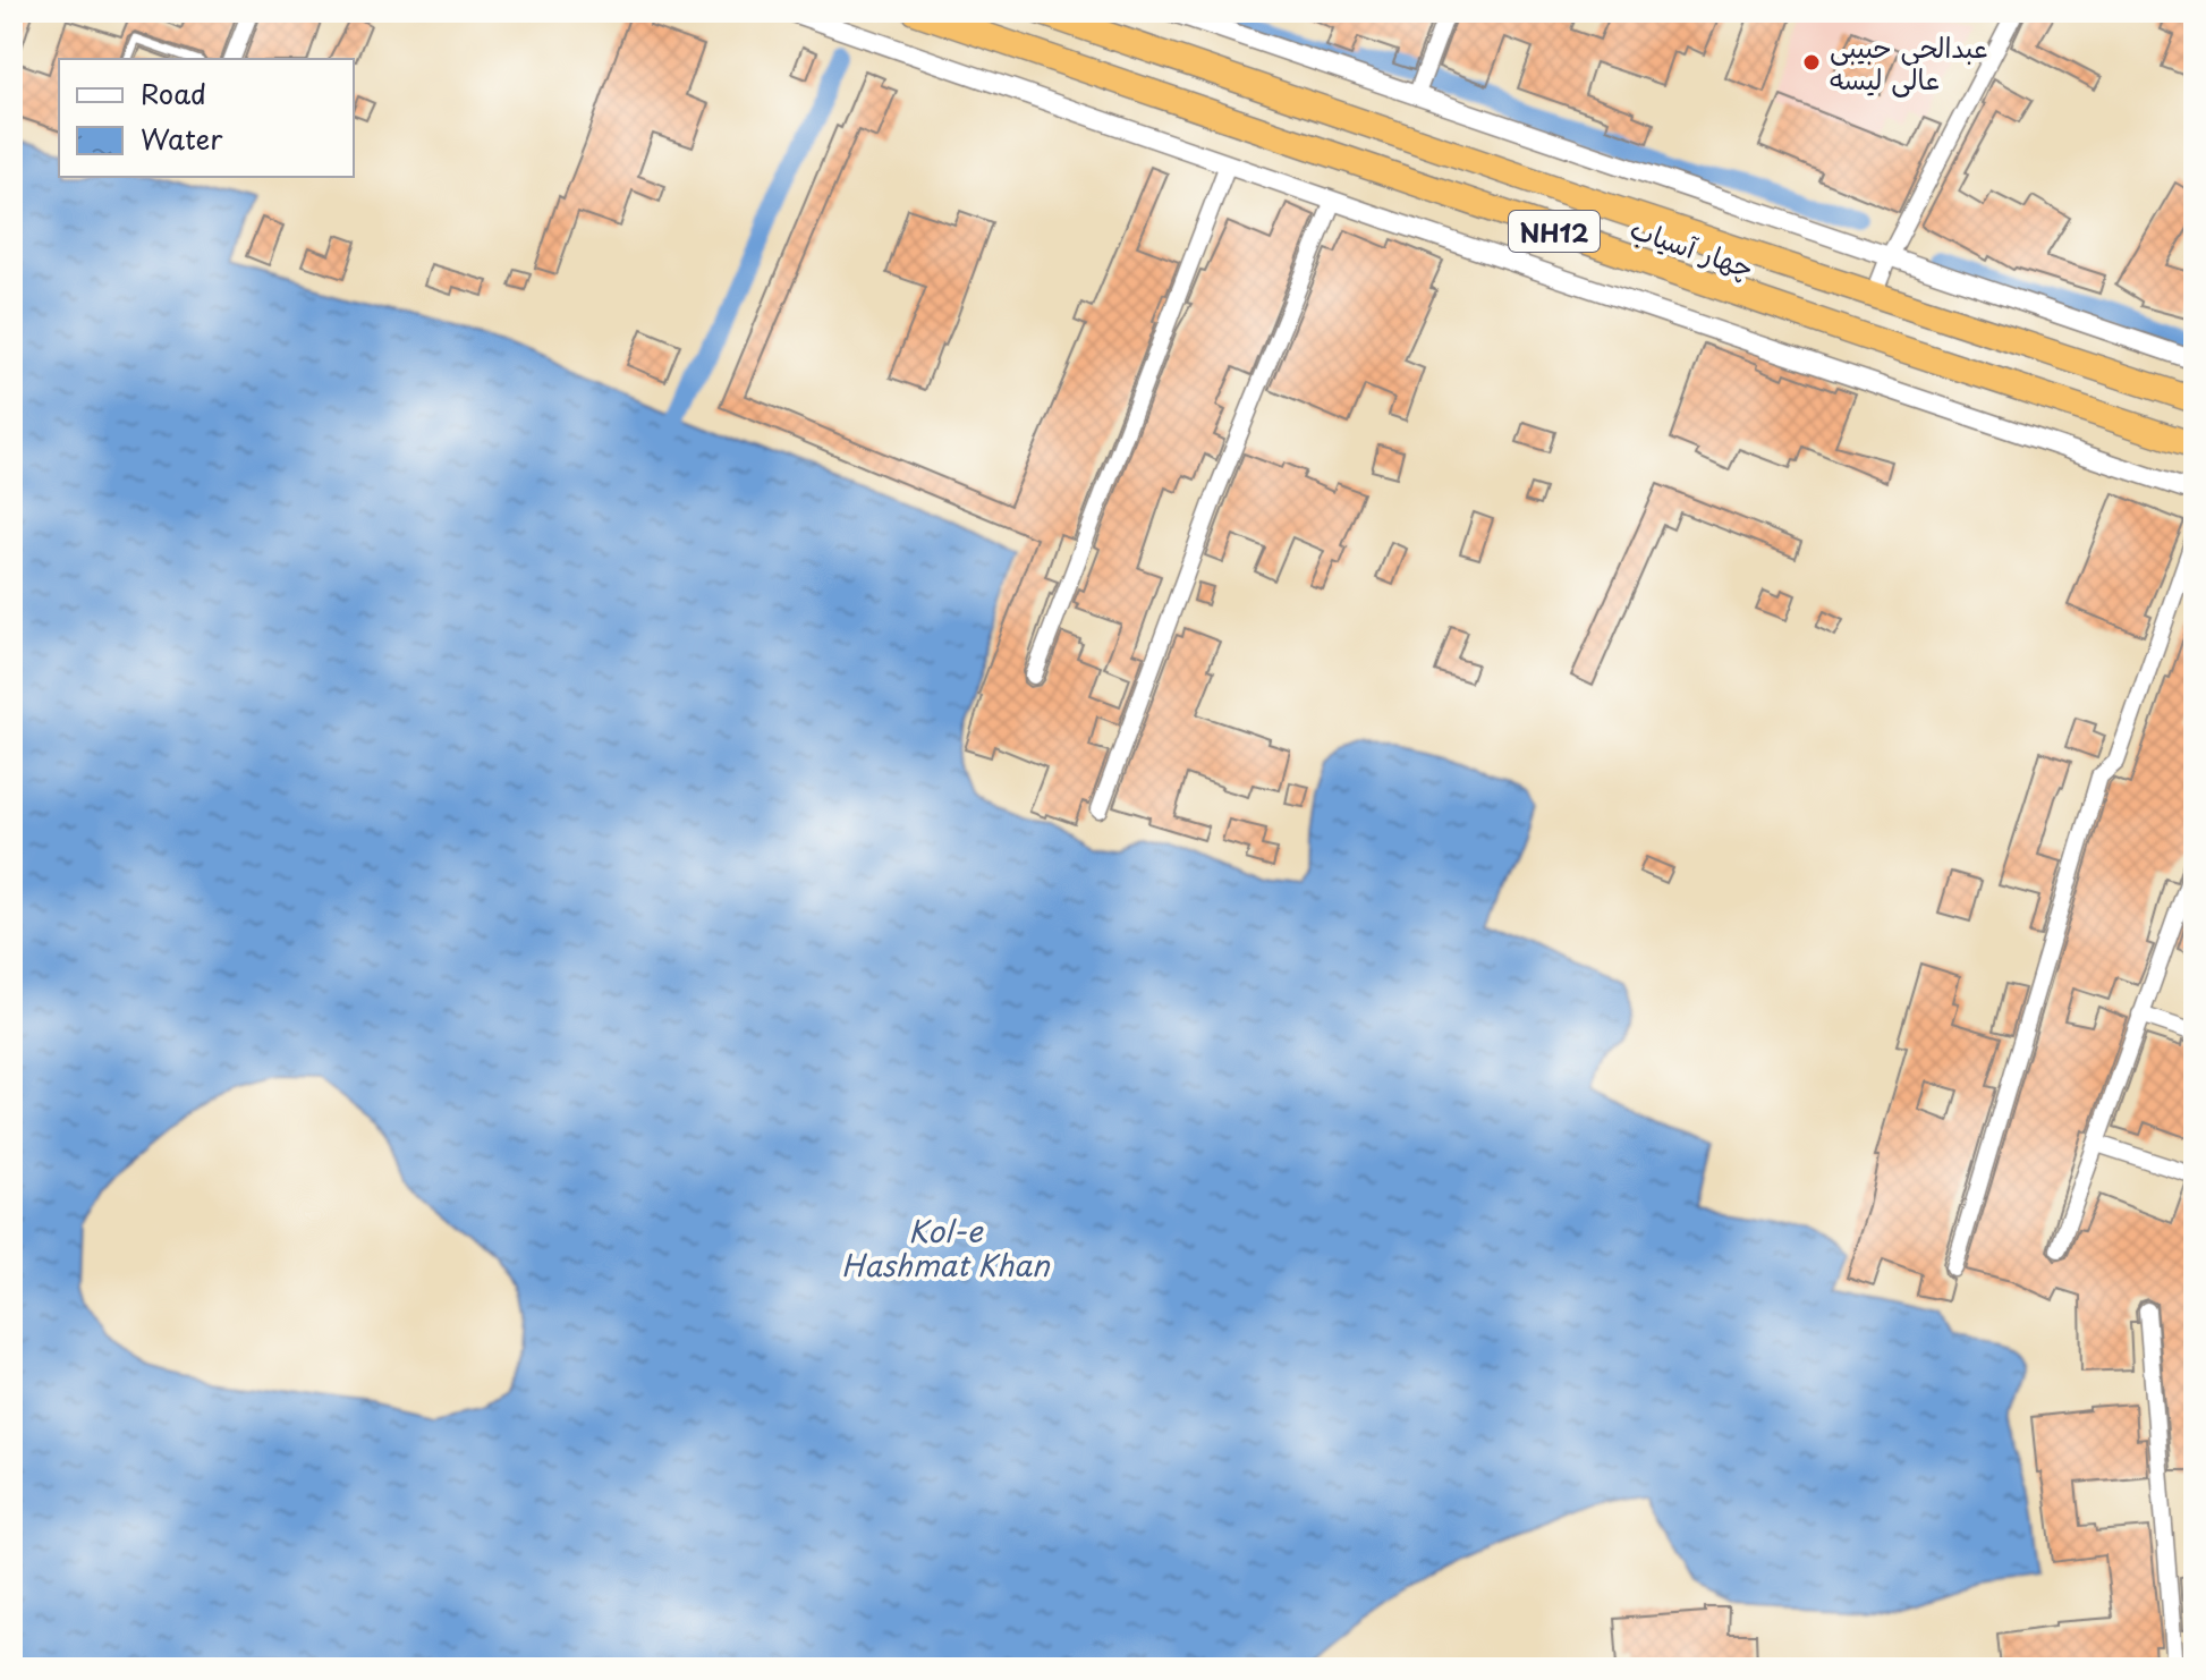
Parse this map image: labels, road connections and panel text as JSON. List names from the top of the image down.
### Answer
{
  "streets": {
    "highway": ["NH12", "چهار آسیاب"]
  },
  "water": ["Kol-e Hashmat Khan"],
  "places": ["عبدالحی حبیبی عالی لیسه"],
  "legend": ["Road", "Water"]
}
